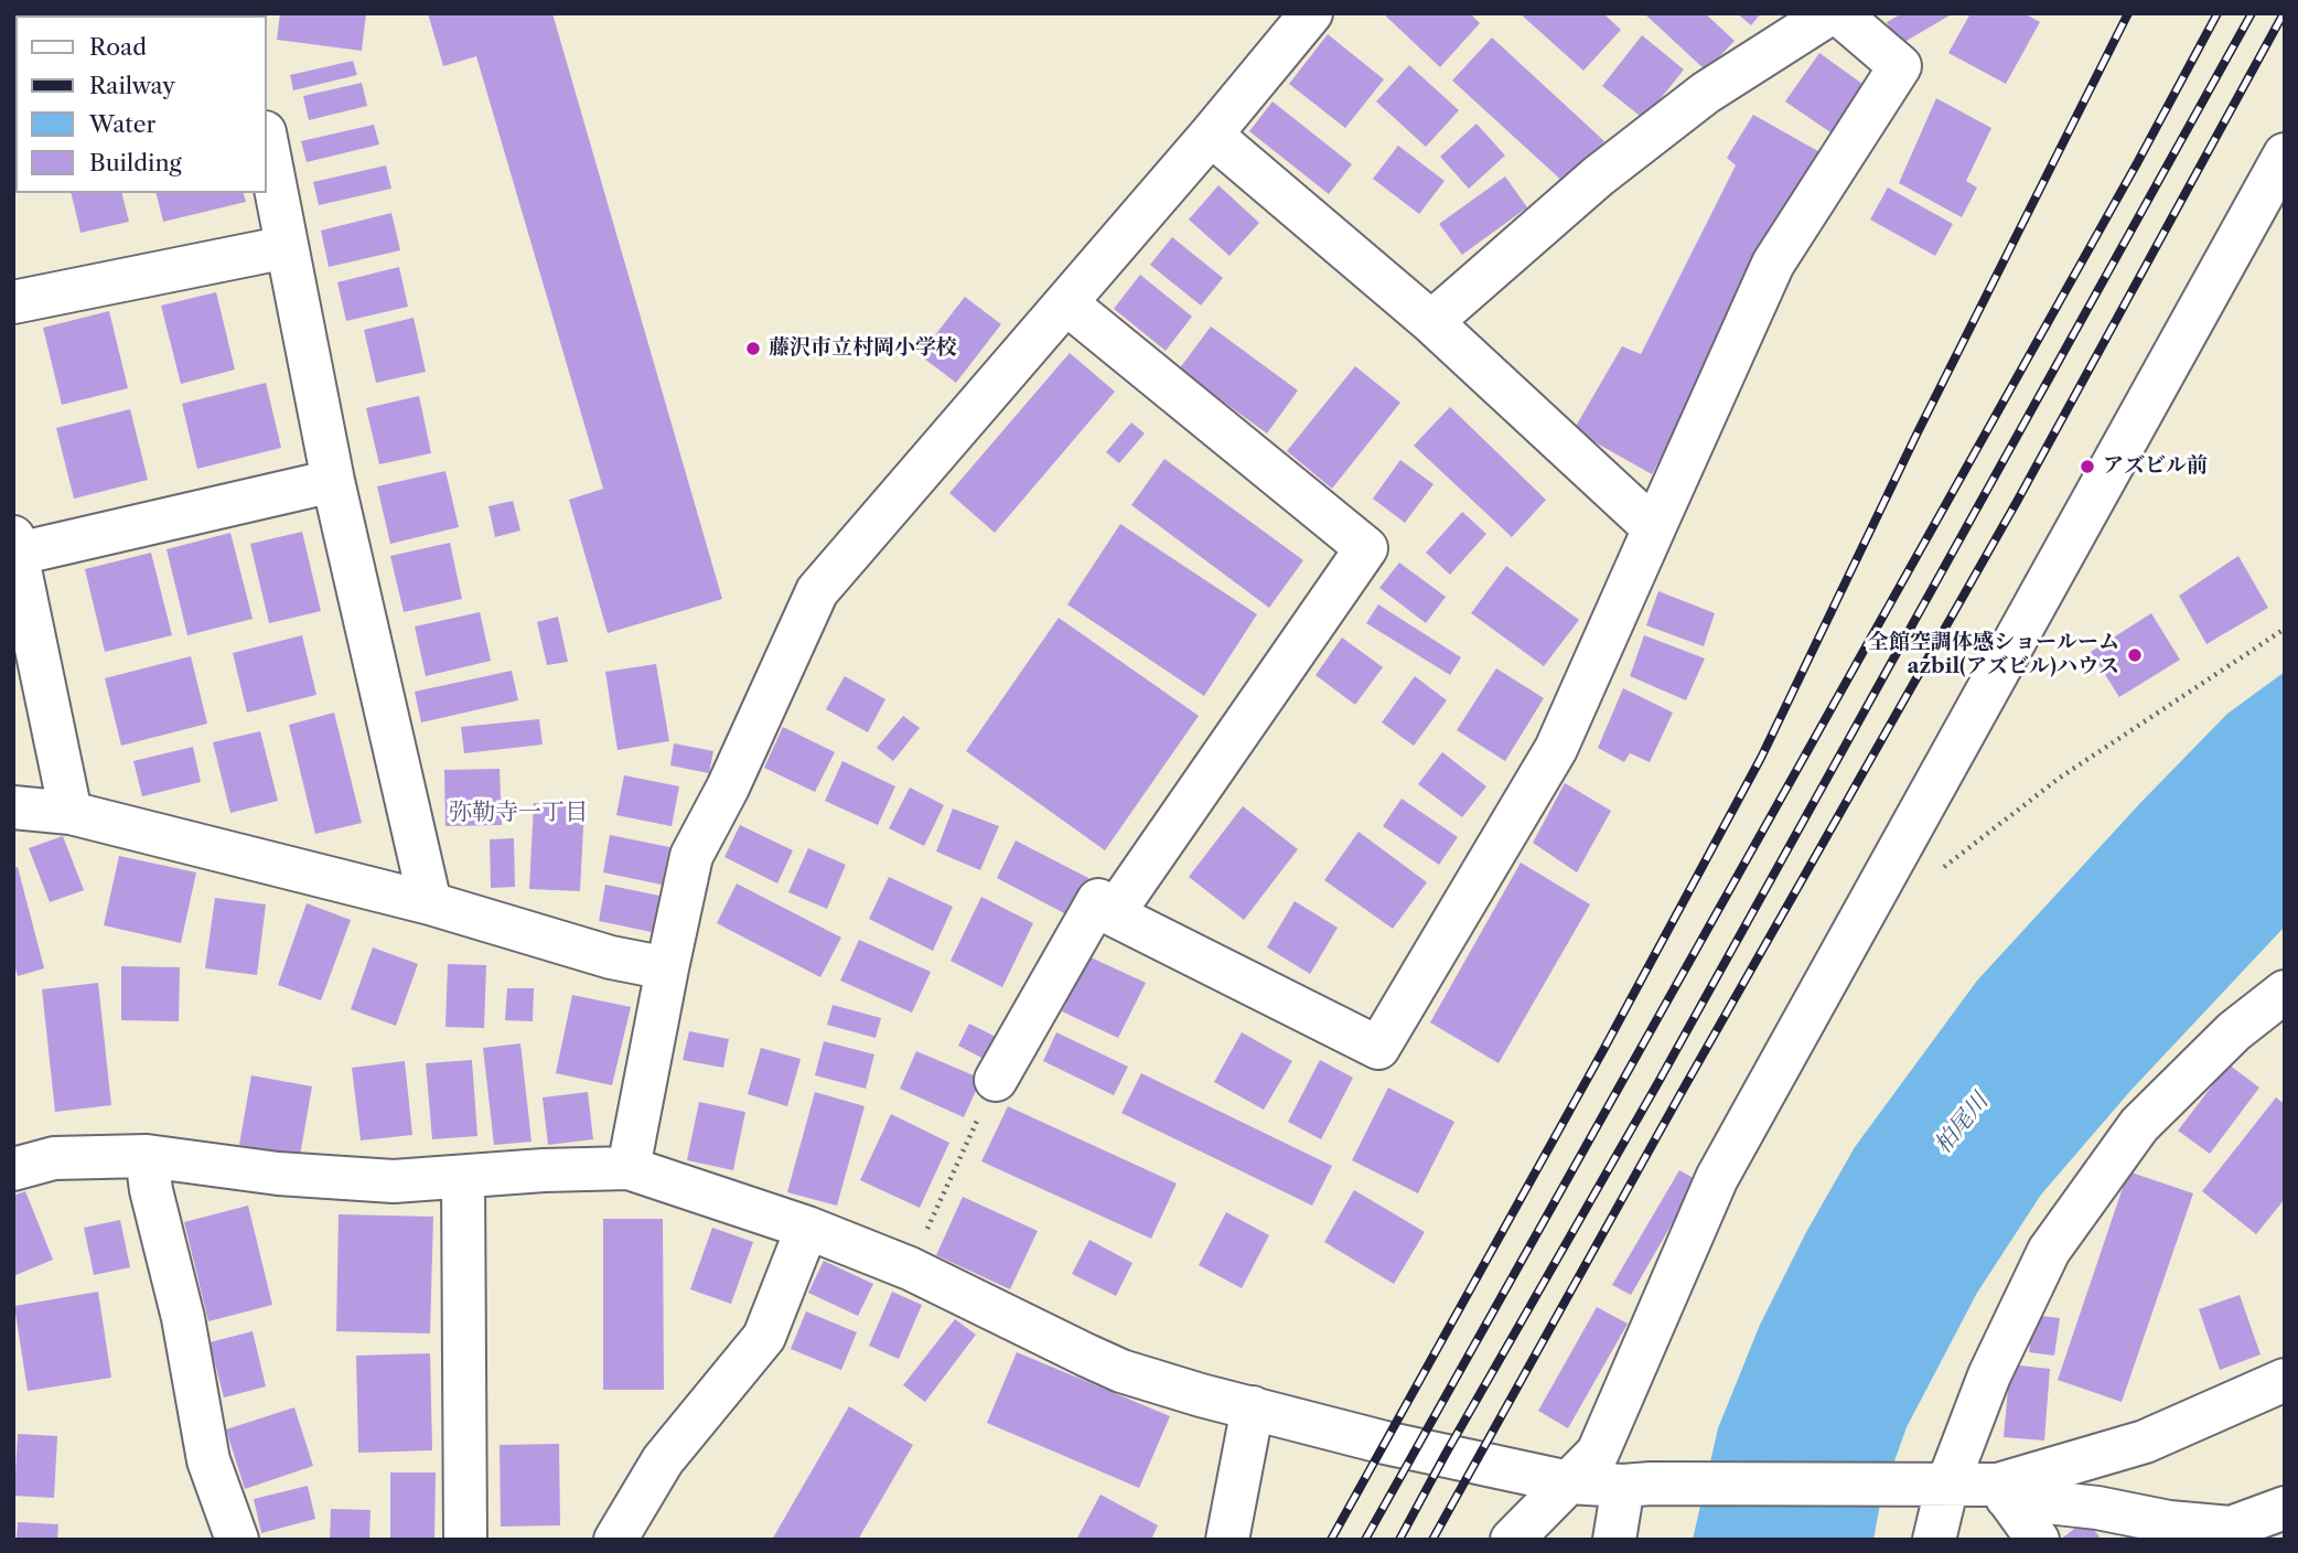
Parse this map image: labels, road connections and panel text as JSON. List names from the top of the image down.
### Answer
{
  "districts": ["弥勒寺一丁目"],
  "water": ["柏尾川"],
  "places": ["藤沢市立村岡小学校", "アズビル前", "全館空調体感ショールーム azbil(アズビル)ハウス"],
  "legend": [
    "Road",
    "Railway",
    "Water",
    "Building"
  ]
}
